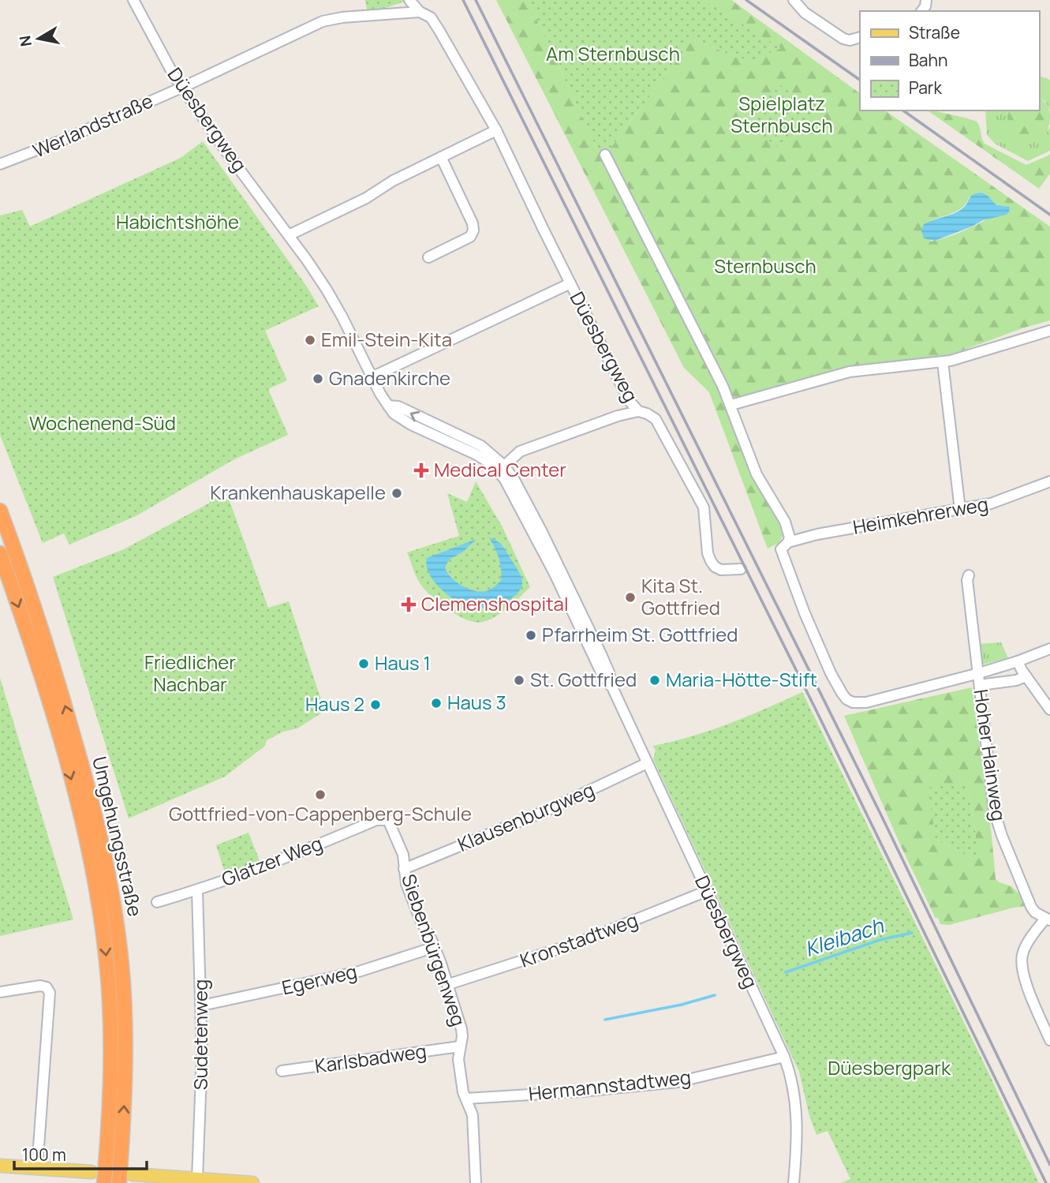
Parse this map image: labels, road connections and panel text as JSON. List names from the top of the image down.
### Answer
{
  "streets": {
    "highway": ["Umgehungsstraße"],
    "street": [
      "Düesbergweg",
      "Werlandstraße",
      "Heimkehrerweg",
      "Hoher Hainweg",
      "Klausenburgweg",
      "Glatzer Weg",
      "Kronstadtweg",
      "Siebenbürgenweg",
      "Egerweg",
      "Sudetenweg",
      "Karlsbadweg",
      "Hermannstadtweg"
    ]
  },
  "crossings": [
    ["Düesbergweg", "Werlandstraße"],
    ["Düesbergweg", "Klausenburgweg"],
    ["Düesbergweg", "Kronstadtweg"],
    ["Düesbergweg", "Hermannstadtweg"],
    ["Klausenburgweg", "Siebenbürgenweg"],
    ["Glatzer Weg", "Siebenbürgenweg"],
    ["Glatzer Weg", "Sudetenweg"],
    ["Kronstadtweg", "Siebenbürgenweg"],
    ["Siebenbürgenweg", "Egerweg"],
    ["Siebenbürgenweg", "Karlsbadweg"],
    ["Siebenbürgenweg", "Hermannstadtweg"],
    ["Egerweg", "Sudetenweg"]
  ],
  "water": ["Kleibach"],
  "parks": [
    "Am Sternbusch",
    "Spielplatz Sternbusch",
    "Habichtshöhe",
    "Sternbusch",
    "Wochenend-Süd",
    "Friedlicher Nachbar",
    "Düesbergpark"
  ],
  "places": {
    "other": [
      "Emil-Stein-Kita",
      "Gnadenkirche",
      "Krankenhauskapelle",
      "Kita St. Gottfried",
      "Pfarrheim St. Gottfried",
      "Haus 1",
      "St. Gottfried",
      "Maria-Hötte-Stift",
      "Haus 3",
      "Haus 2",
      "Gottfried-von-Cappenberg-Schule"
    ],
    "health": ["Medical Center", "Clemenshospital"]
  },
  "legend": ["Straße", "Bahn", "Park"],
  "scale_bar": "100 m",
  "north": "left"
}
